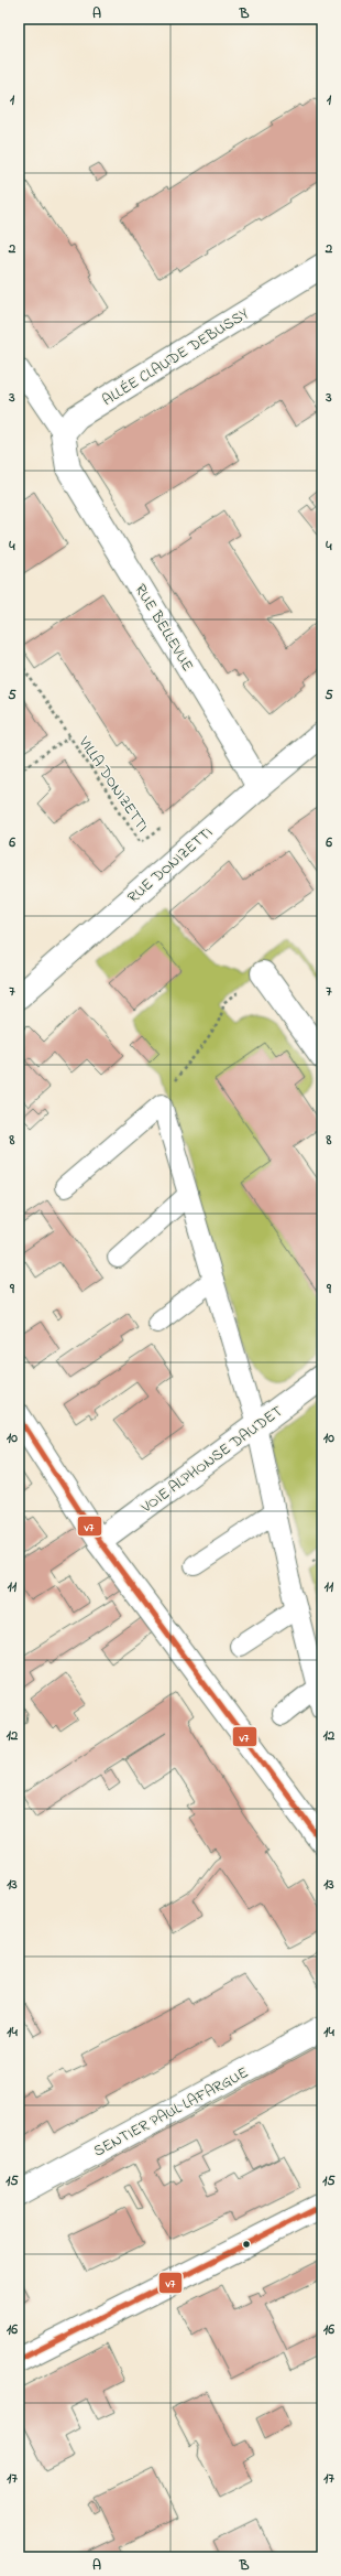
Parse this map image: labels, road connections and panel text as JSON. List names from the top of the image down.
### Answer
{
  "streets": {
    "street": [
      "ALLÉE CLAUDE DEBUSSY",
      "RUE BELLEVUE",
      "RUE DONIZETTI",
      "VOIE ALPHONSE DAUDET",
      "SENTIER PAUL LAFARGUE"
    ],
    "path": ["VILLA DONIZETTI"]
  },
  "crossings": [
    ["ALLÉE CLAUDE DEBUSSY", "RUE BELLEVUE"],
    ["RUE BELLEVUE", "RUE DONIZETTI"]
  ],
  "lines": ["transit line v7"],
  "grid": {
    "columns": ["A", "B"],
    "rows": [
      "1",
      "2",
      "3",
      "4",
      "5",
      "6",
      "7",
      "8",
      "9",
      "10",
      "11",
      "12",
      "13",
      "14",
      "15",
      "16",
      "17"
    ]
  }
}
